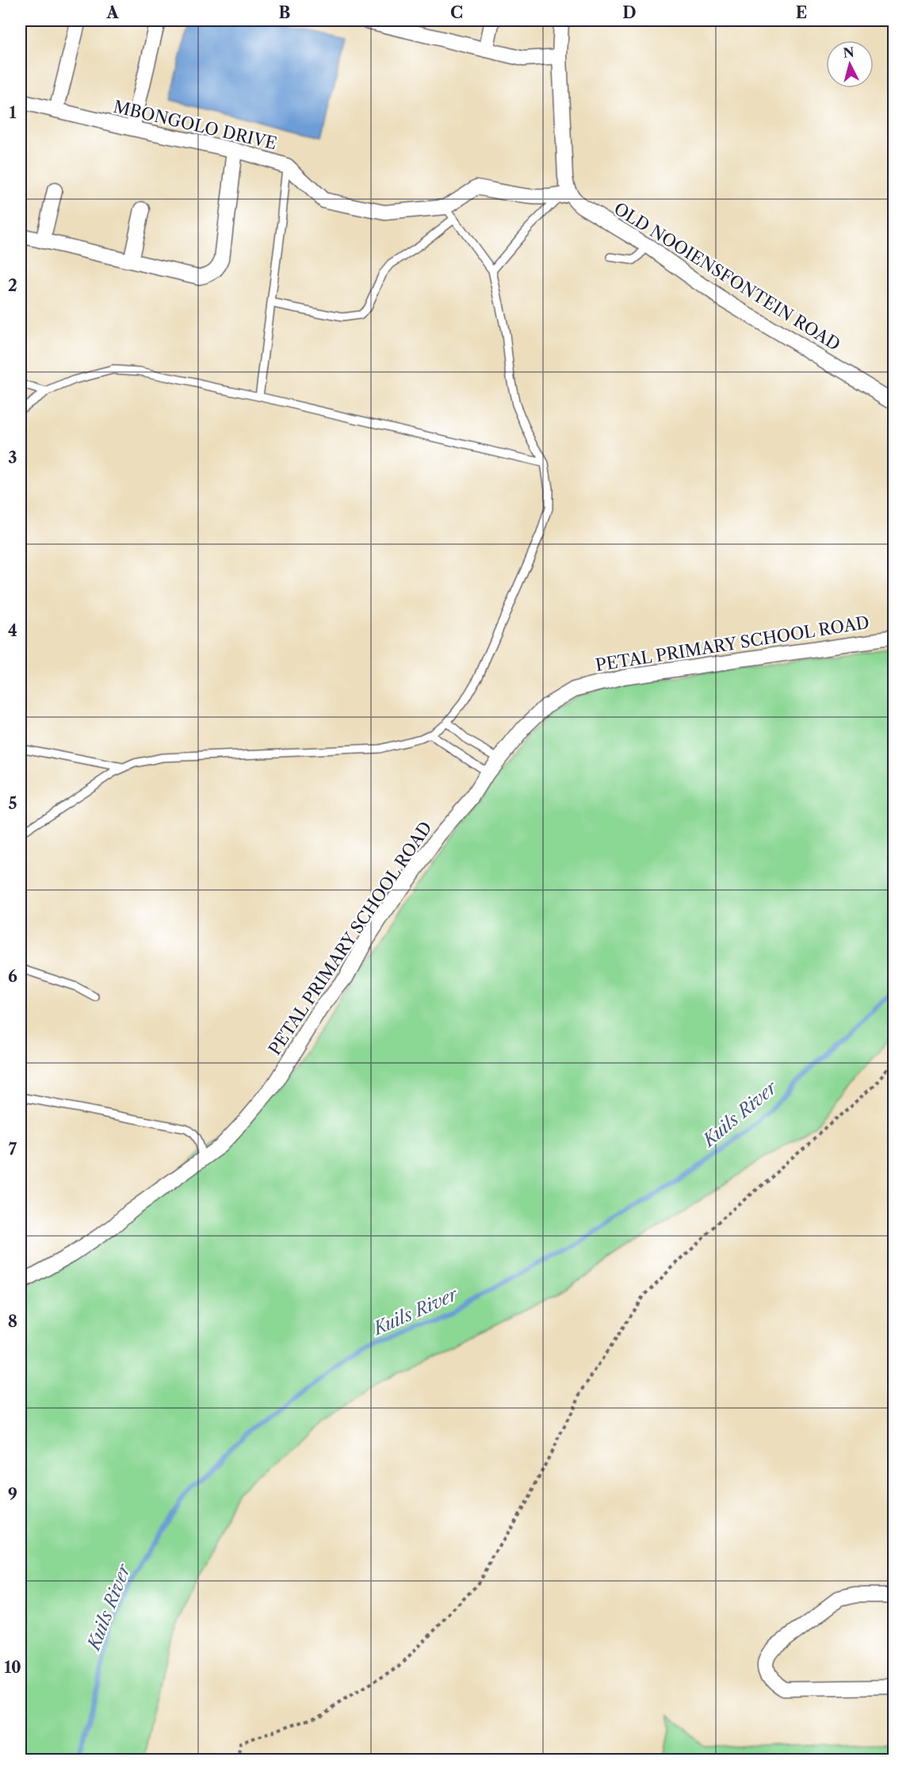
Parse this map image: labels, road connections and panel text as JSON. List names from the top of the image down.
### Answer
{
  "streets": {
    "street": ["MBONGOLO DRIVE", "OLD NOOIENSFONTEIN ROAD", "PETAL PRIMARY SCHOOL ROAD"]
  },
  "crossings": [
    ["MBONGOLO DRIVE", "OLD NOOIENSFONTEIN ROAD"]
  ],
  "water": ["Kuils River"],
  "north": "top",
  "grid": {
    "columns": [
      "A",
      "B",
      "C",
      "D",
      "E"
    ],
    "rows": [
      "1",
      "2",
      "3",
      "4",
      "5",
      "6",
      "7",
      "8",
      "9",
      "10"
    ]
  }
}
